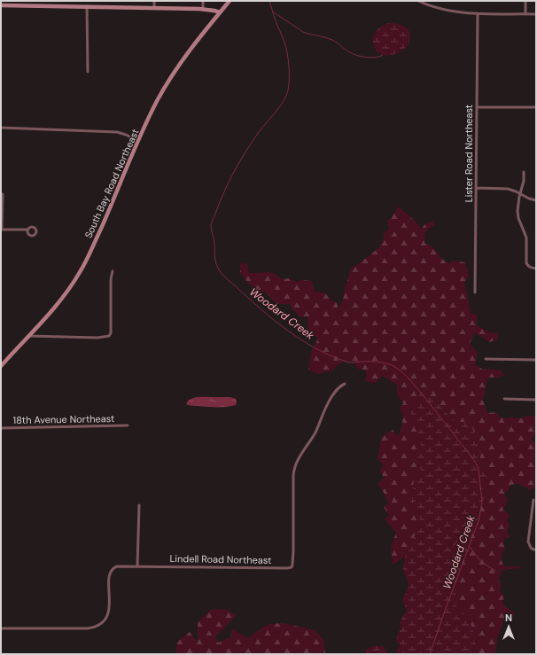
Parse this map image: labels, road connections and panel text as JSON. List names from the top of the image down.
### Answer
{
  "streets": {
    "street": [
      "Lister Road Northeast",
      "South Bay Road Northeast",
      "18th Avenue Northeast",
      "Lindell Road Northeast"
    ]
  },
  "water": ["Woodard Creek"],
  "north": "top"
}
